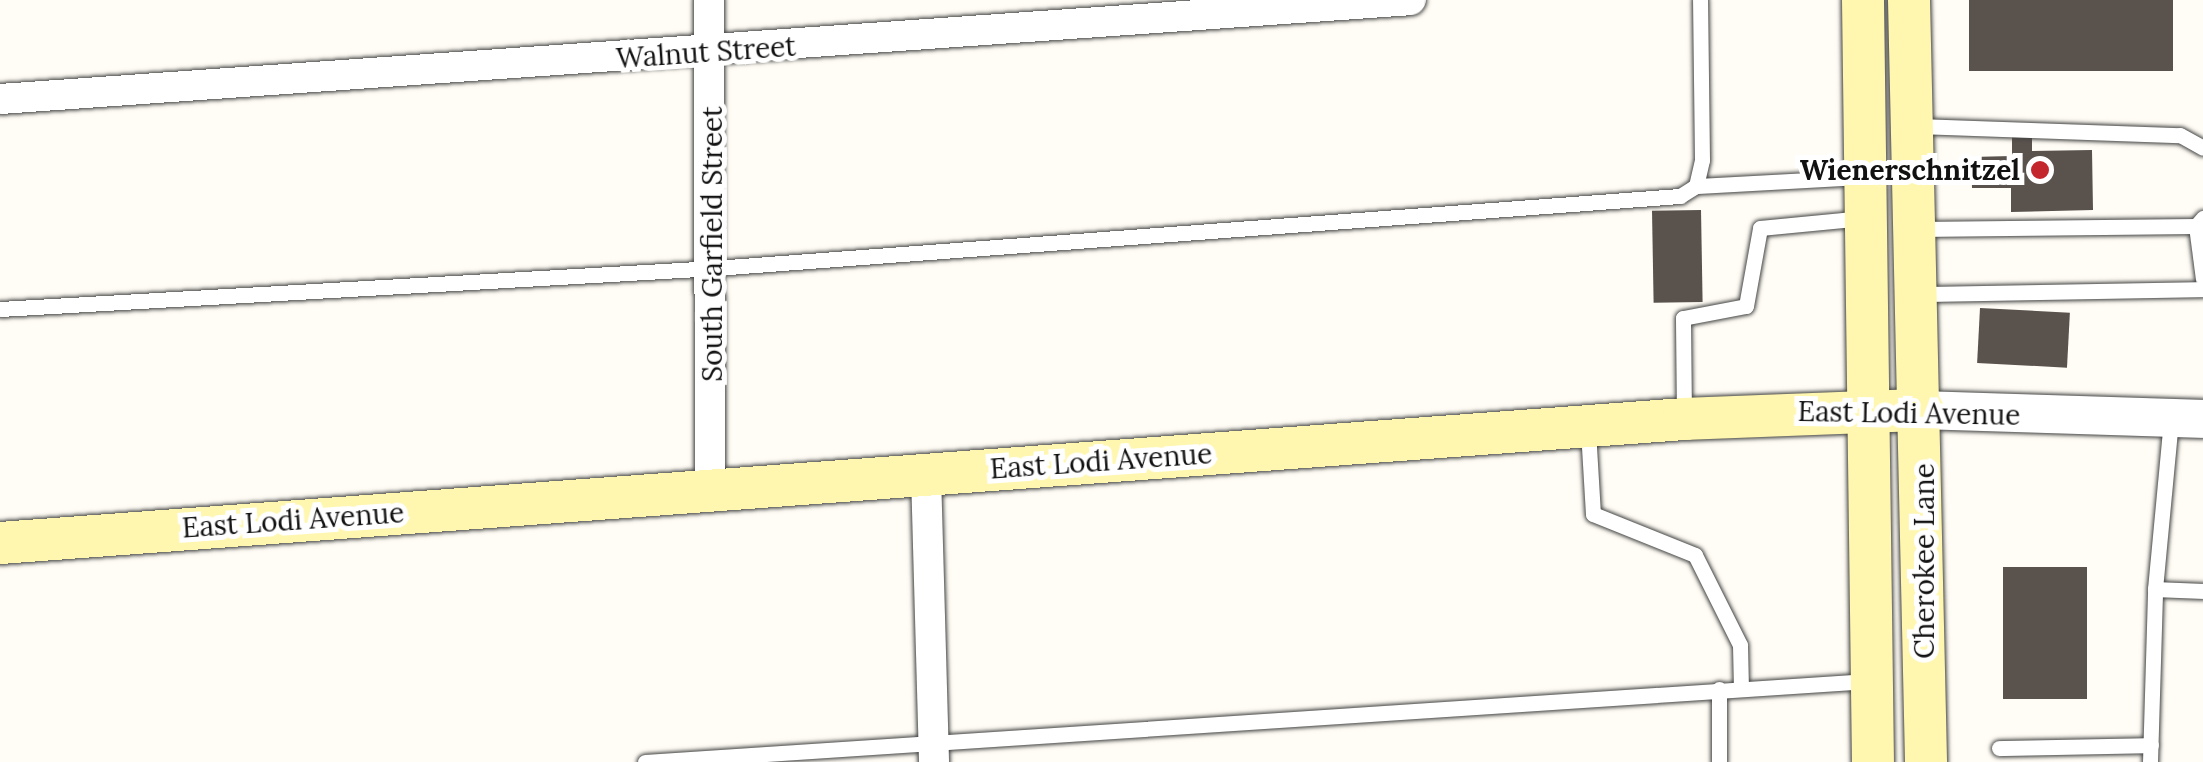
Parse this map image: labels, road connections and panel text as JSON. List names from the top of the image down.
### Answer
{
  "streets": {
    "main road": ["East Lodi Avenue", "Cherokee Lane"],
    "street": ["Walnut Street", "South Garfield Street"]
  },
  "crossings": [
    ["Walnut Street", "South Garfield Street"],
    ["South Garfield Street", "East Lodi Avenue"],
    ["East Lodi Avenue", "Cherokee Lane"]
  ],
  "places": ["Wienerschnitzel"]
}
